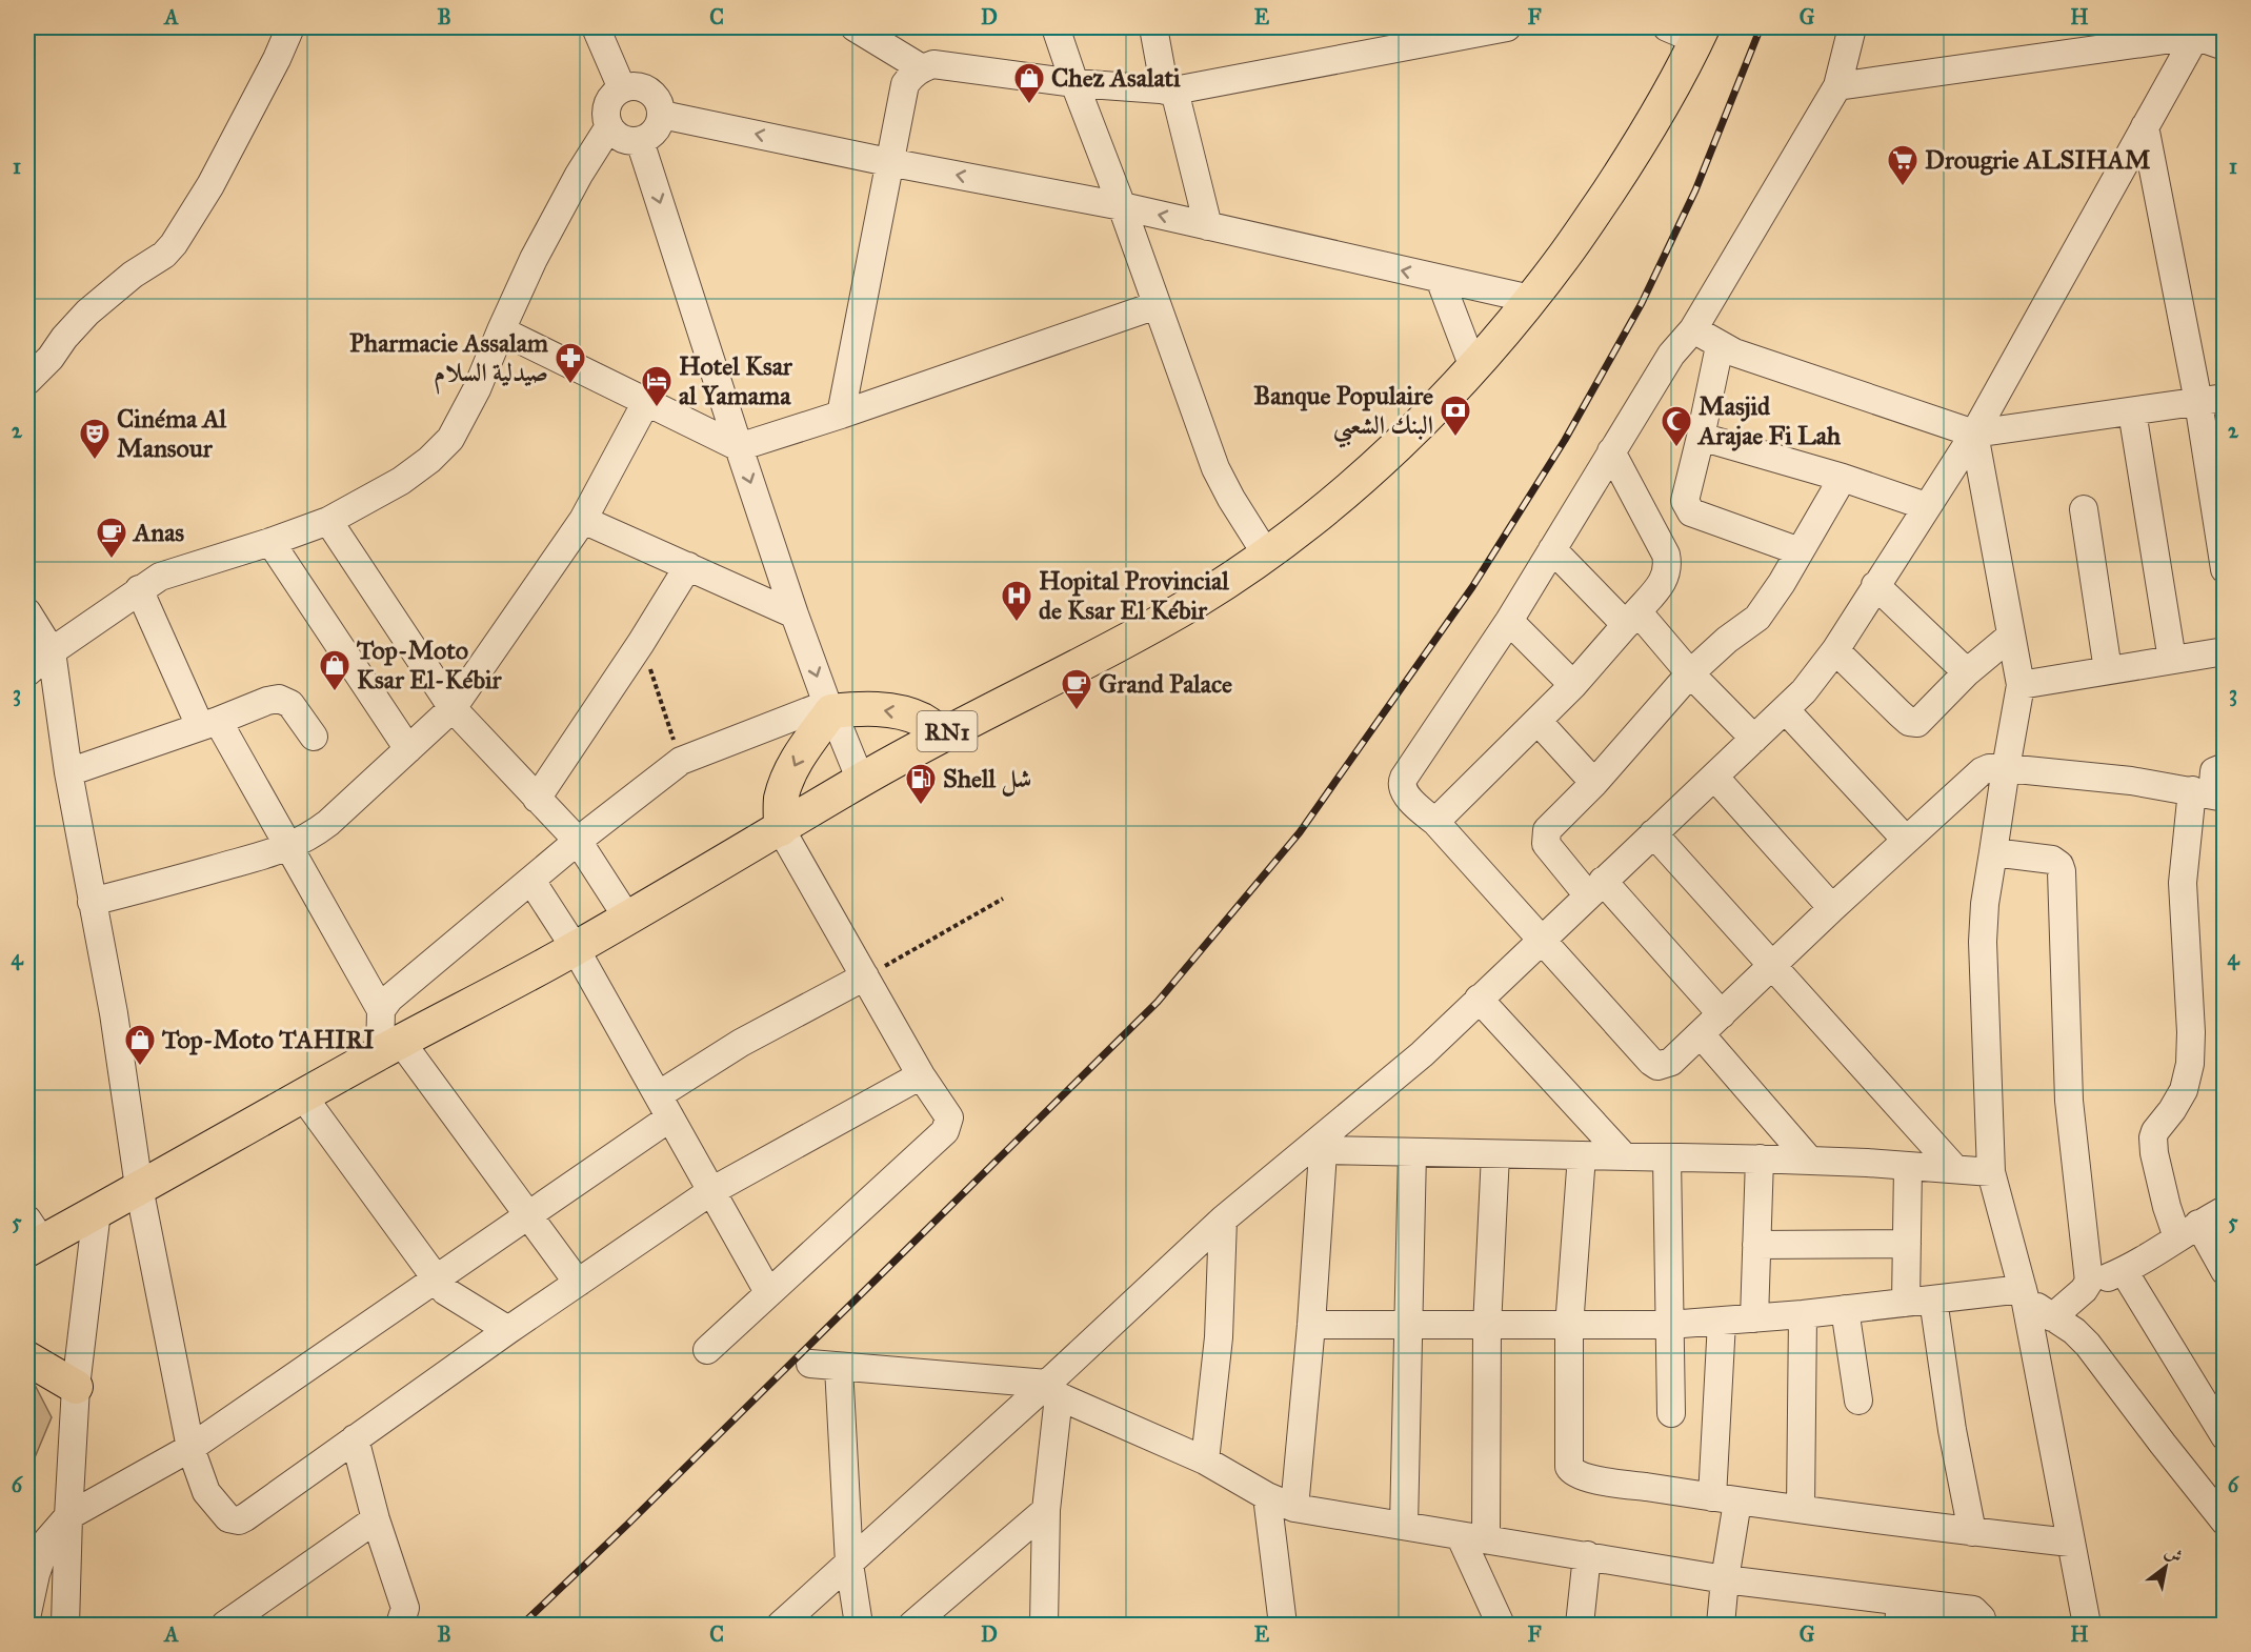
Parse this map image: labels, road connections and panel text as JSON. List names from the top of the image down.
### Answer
{
  "streets": {
    "main road": ["RN1"]
  },
  "places": {
    "shop": ["Chez Asalati", "Top-Moto Ksar El-Kébir", "Top-Moto TAHIRI"],
    "supermarket": ["Drougrie ALSIHAM"],
    "pharmacy": ["Pharmacie Assalam صيدلية السلام"],
    "hotel": ["Hotel Ksar al Yamama"],
    "bank": ["Banque Populaire البنك الشعبي"],
    "mosque": ["Masjid Arajae Fi Lah"],
    "theatre": ["Cinéma Al Mansour"],
    "cafe": ["Anas", "Grand Palace"],
    "hospital": ["Hopital Provincial de Ksar El Kébir"],
    "fuel station": ["Shell شل"]
  },
  "north": "top right",
  "grid": {
    "columns": [
      "A",
      "B",
      "C",
      "D",
      "E",
      "F",
      "G",
      "H"
    ],
    "rows": [
      "1",
      "2",
      "3",
      "4",
      "5",
      "6"
    ]
  }
}
